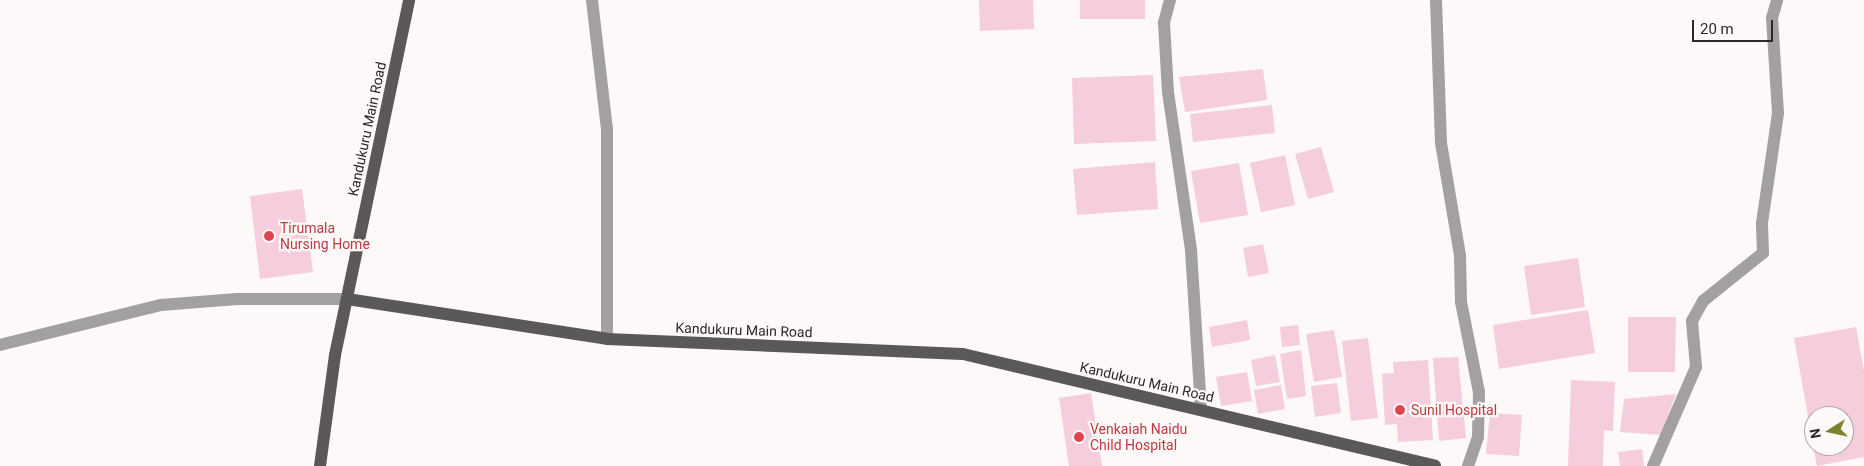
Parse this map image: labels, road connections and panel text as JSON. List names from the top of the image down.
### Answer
{
  "streets": {
    "main road": ["Kandukuru Main Road"]
  },
  "places": ["Tirumala Nursing Home", "Sunil Hospital", "Venkaiah Naidu Child Hospital"],
  "scale_bar": "20 m",
  "north": "left"
}
